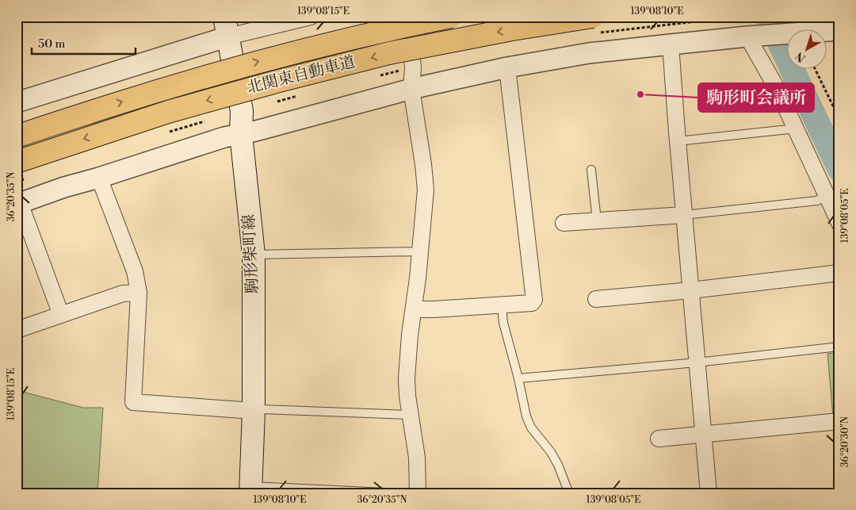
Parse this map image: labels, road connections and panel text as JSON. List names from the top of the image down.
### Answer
{
  "streets": {
    "highway": ["北関東自動車道"],
    "main road": ["駒形柴町線"]
  },
  "places": ["駒形町会議所"],
  "scale_bar": "50 m",
  "north": "bottom left",
  "coordinates": [
    "139°08'15\"E",
    "139°08'10\"E",
    "36°20'35\"N",
    "139°08'05\"E",
    "36°20'30\"N"
  ]
}
